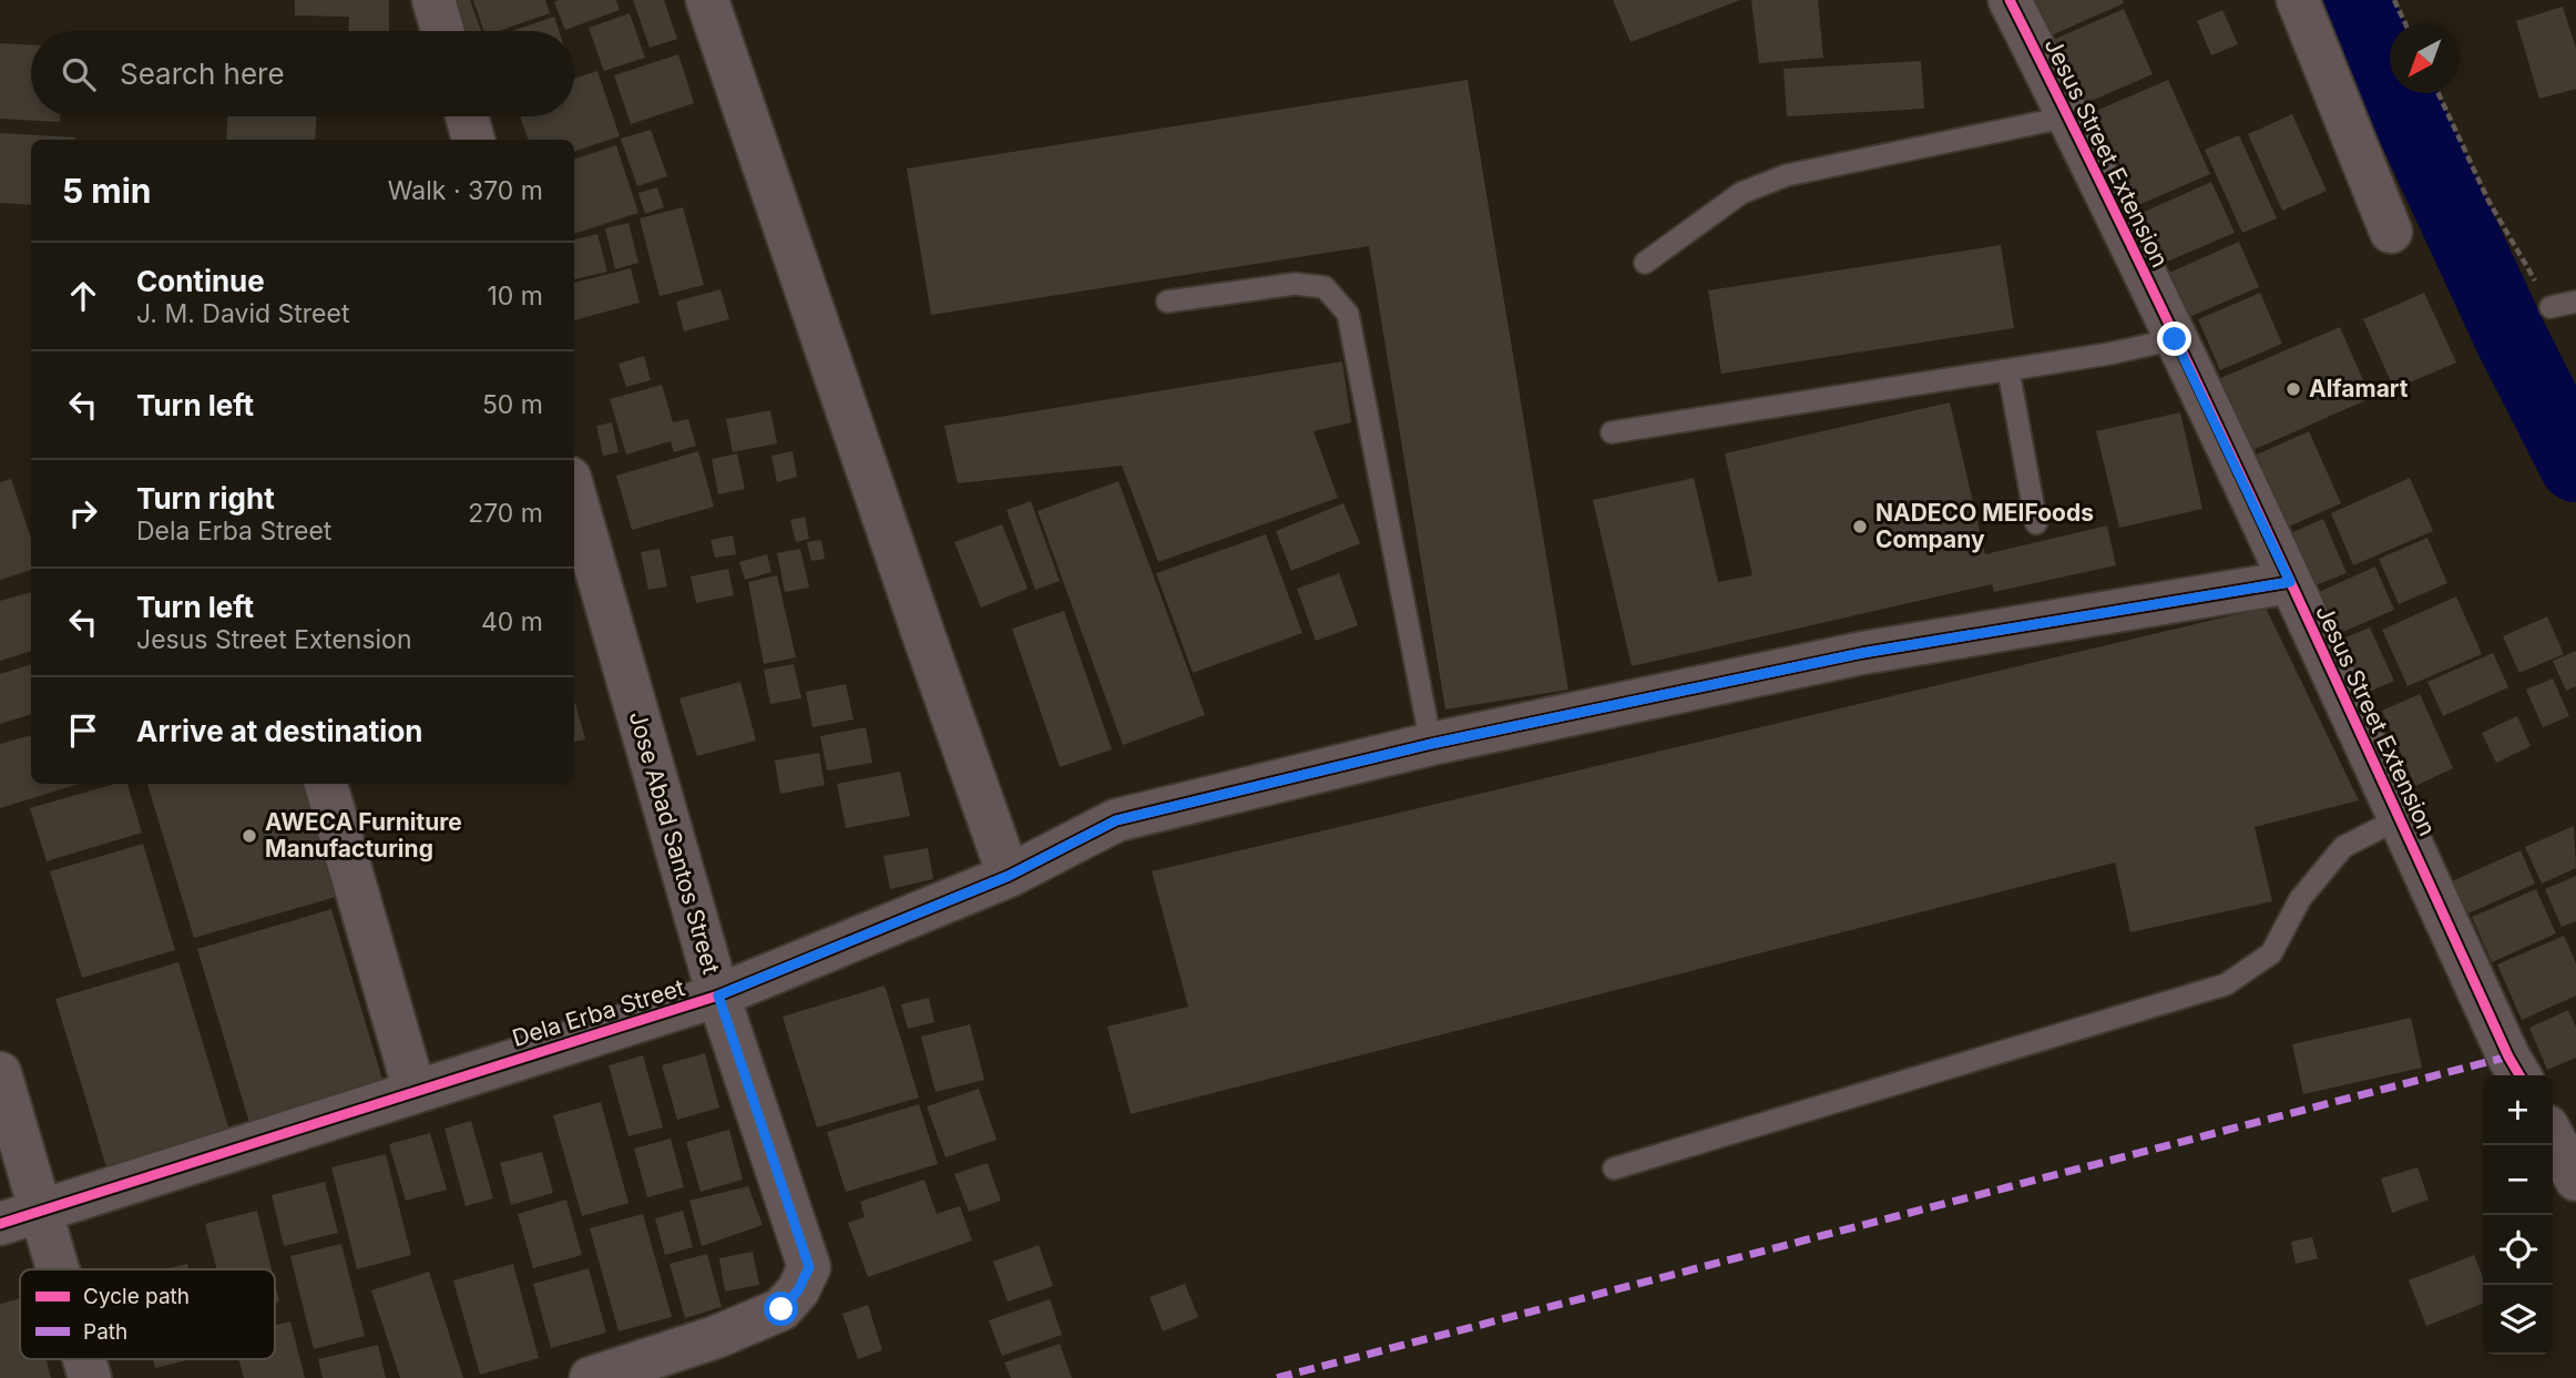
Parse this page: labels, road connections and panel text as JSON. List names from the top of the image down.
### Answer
{
  "streets": {
    "street": ["Jesus Street Extension", "Jose Abad Santos Street", "Dela Erba Street"]
  },
  "crossings": [
    ["Jesus Street Extension", "Dela Erba Street"],
    ["Jose Abad Santos Street", "Dela Erba Street"]
  ],
  "places": ["Alfamart", "NADECO MEIFoods Company", "AWECA Furniture Manufacturing"],
  "legend": ["Cycle path", "Path"],
  "north": "bottom left",
  "page": {
    "search": "Search here",
    "heading": ["5 min", "Walk · 370 m"],
    "list": [
      ["Continue", "J. M. David Street", "10 m"],
      ["Turn left", "50 m"],
      ["Turn right", "Dela Erba Street", "270 m"],
      ["Turn left", "Jesus Street Extension", "40 m"],
      "Arrive at destination"
    ],
    "map_buttons": ["+", "−"]
  }
}
